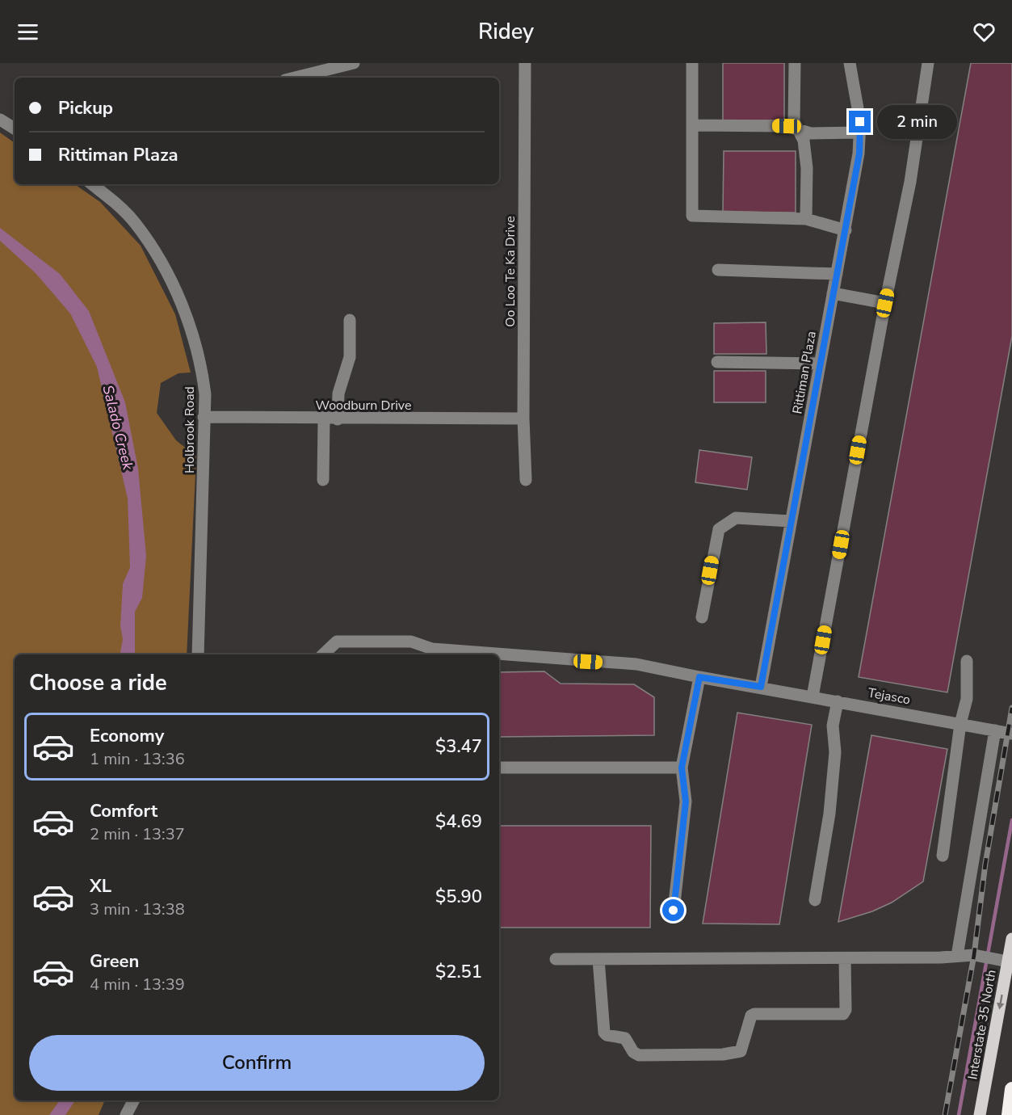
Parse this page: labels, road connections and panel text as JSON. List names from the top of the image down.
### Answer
{
  "streets": {
    "main road": ["Interstate 35 North"],
    "street": [
      "Oo Loo Te Ka Drive",
      "Rittiman Plaza",
      "Woodburn Drive",
      "Holbrook Road",
      "Tejasco"
    ]
  },
  "crossings": [
    ["Oo Loo Te Ka Drive", "Woodburn Drive"],
    ["Rittiman Plaza", "Tejasco"],
    ["Woodburn Drive", "Holbrook Road"]
  ],
  "one_way": ["Interstate 35 North"],
  "water": ["Salado Creek"],
  "page": {
    "header": "Ridey",
    "banner": ["Pickup", "Rittiman Plaza"],
    "bubble": "2 min",
    "heading": "Choose a ride",
    "list": [
      {
        "name": "Economy",
        "note": "1 min · 13:36",
        "value": "$3.47"
      },
      {
        "name": "Comfort",
        "note": "2 min · 13:37",
        "value": "$4.69"
      },
      {
        "name": "XL",
        "note": "3 min · 13:38",
        "value": "$5.90"
      },
      {
        "name": "Green",
        "note": "4 min · 13:39",
        "value": "$2.51"
      }
    ],
    "buttons": "Confirm"
  }
}
